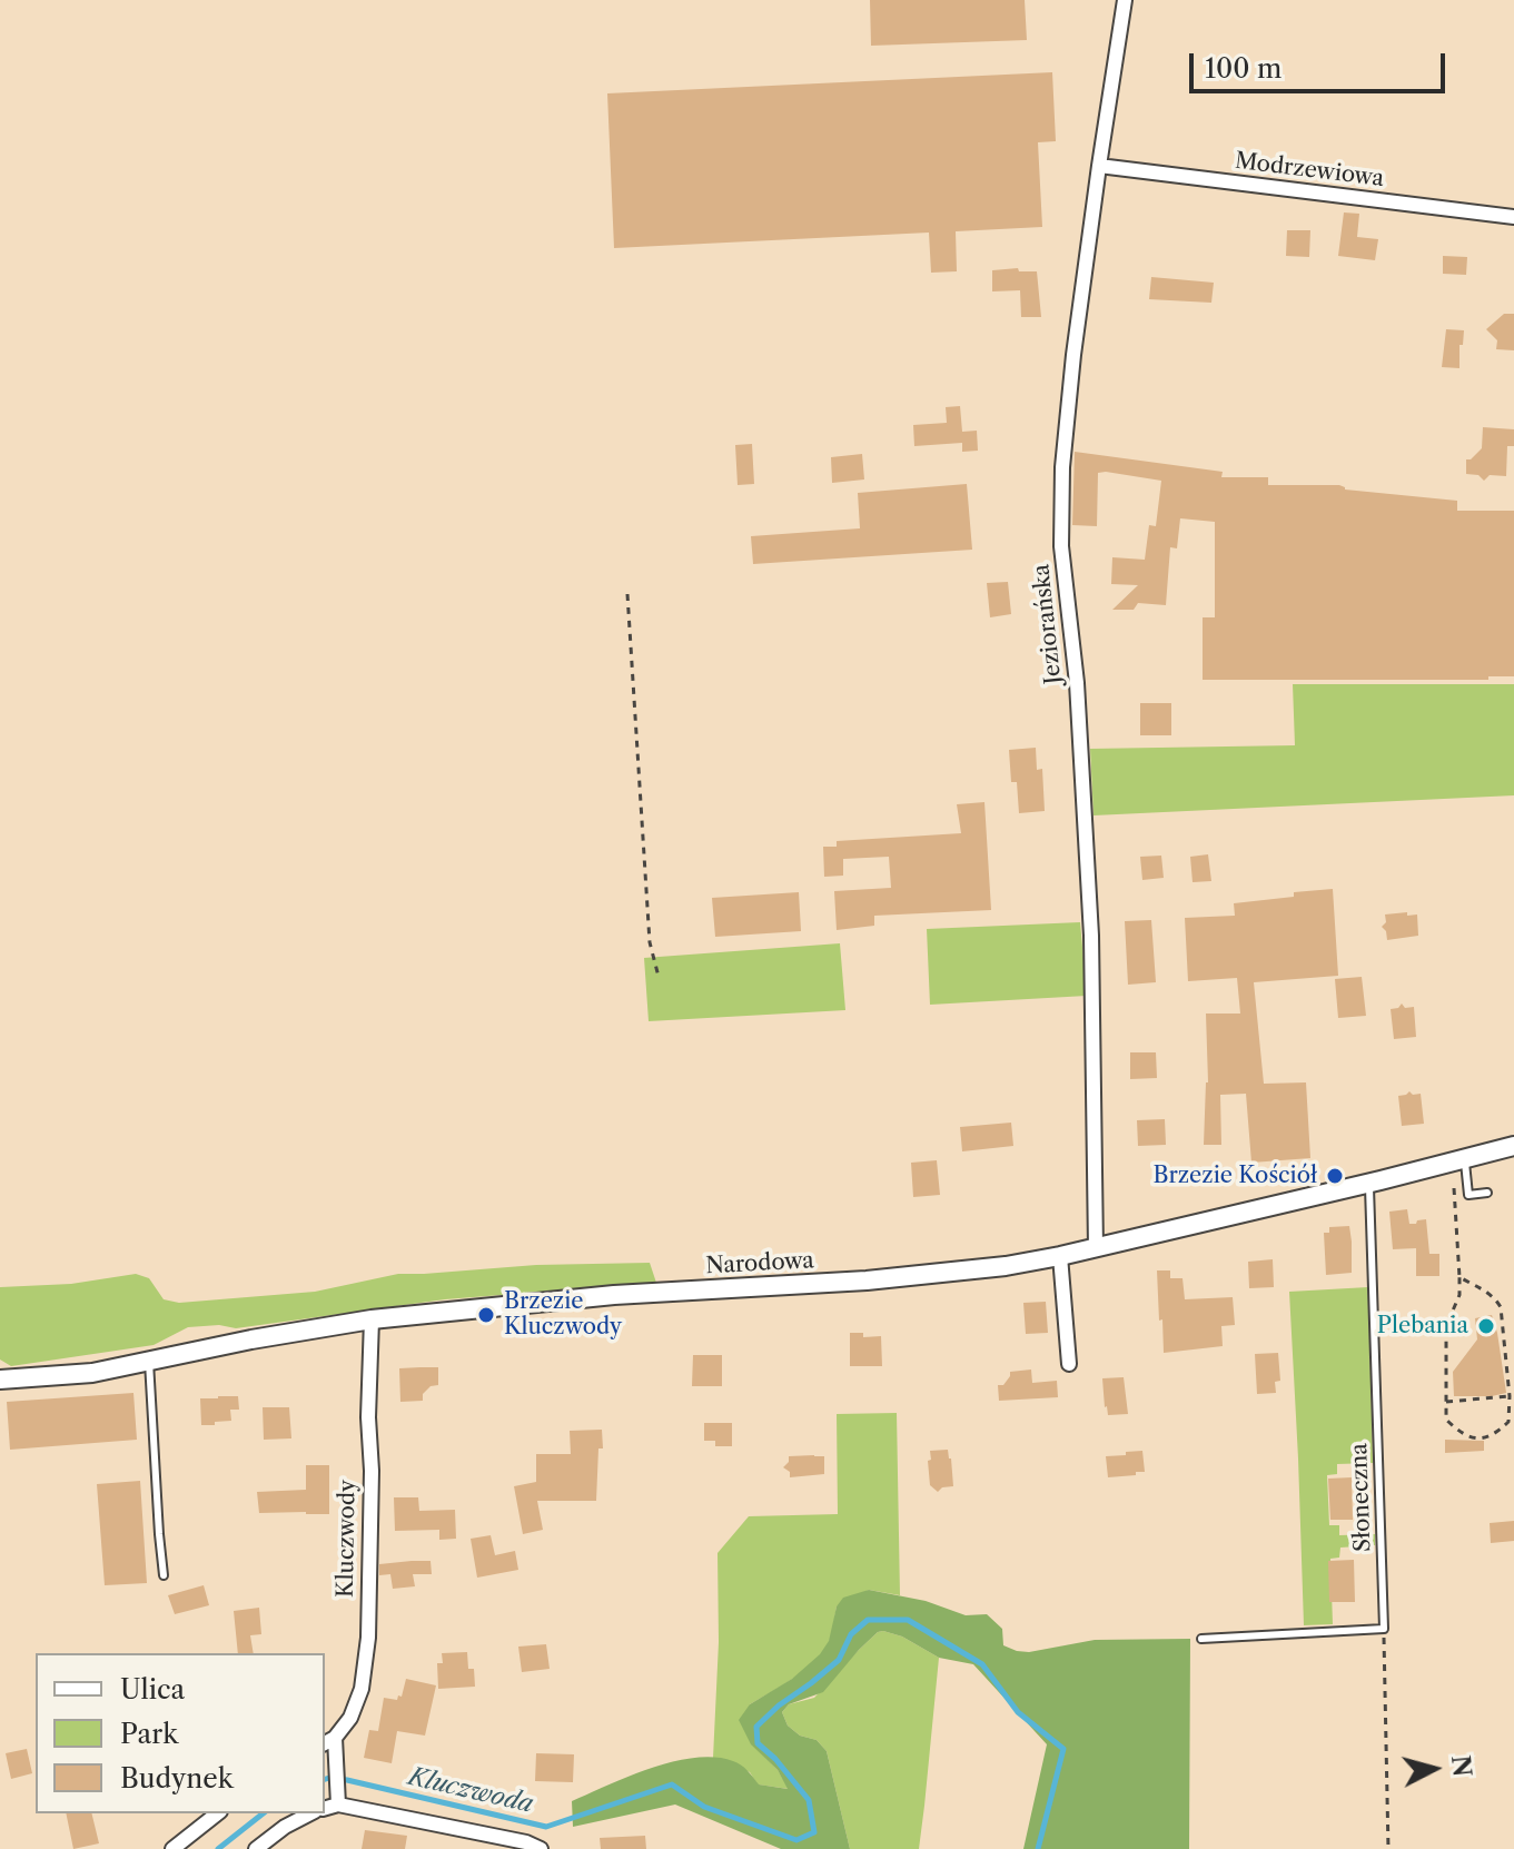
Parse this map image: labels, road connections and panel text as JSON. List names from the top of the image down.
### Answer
{
  "streets": {
    "street": [
      "Modrzewiowa",
      "Jeziorańska",
      "Narodowa",
      "Kluczwody"
    ],
    "lane": ["Słoneczna"]
  },
  "crossings": [
    ["Modrzewiowa", "Jeziorańska"],
    ["Jeziorańska", "Narodowa"],
    ["Narodowa", "Słoneczna"],
    ["Narodowa", "Kluczwody"]
  ],
  "water": ["Kluczwoda"],
  "places": ["Brzezie Kościół", "Brzezie Kluczwody", "Plebania"],
  "legend": ["Ulica", "Park", "Budynek"],
  "scale_bar": "100 m",
  "north": "right"
}
